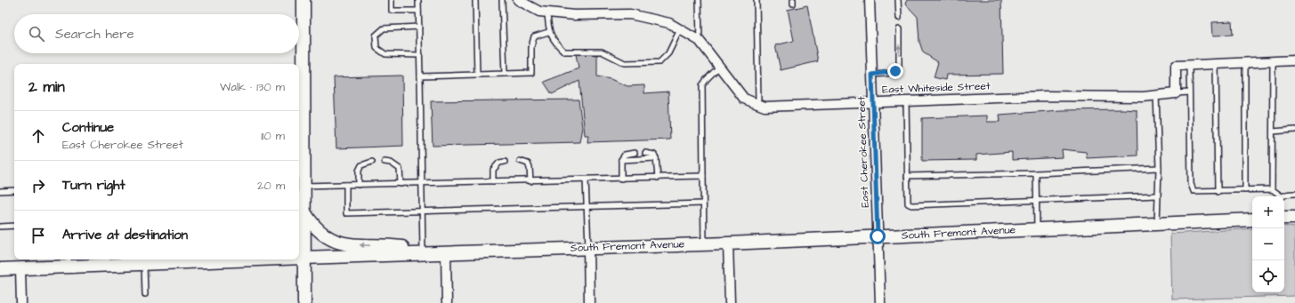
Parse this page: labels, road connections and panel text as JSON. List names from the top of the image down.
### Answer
{
  "streets": {
    "main road": ["South Fremont Avenue"],
    "street": ["East Whiteside Street", "East Cherokee Street"]
  },
  "crossings": [
    ["East Whiteside Street", "East Cherokee Street"],
    ["East Cherokee Street", "South Fremont Avenue"]
  ],
  "page": {
    "search": "Search here",
    "heading": ["2 min", "Walk · 130 m"],
    "list": [
      ["Continue", "East Cherokee Street", "110 m"],
      ["Turn right", "20 m"],
      "Arrive at destination"
    ],
    "map_buttons": ["+", "−"]
  }
}
